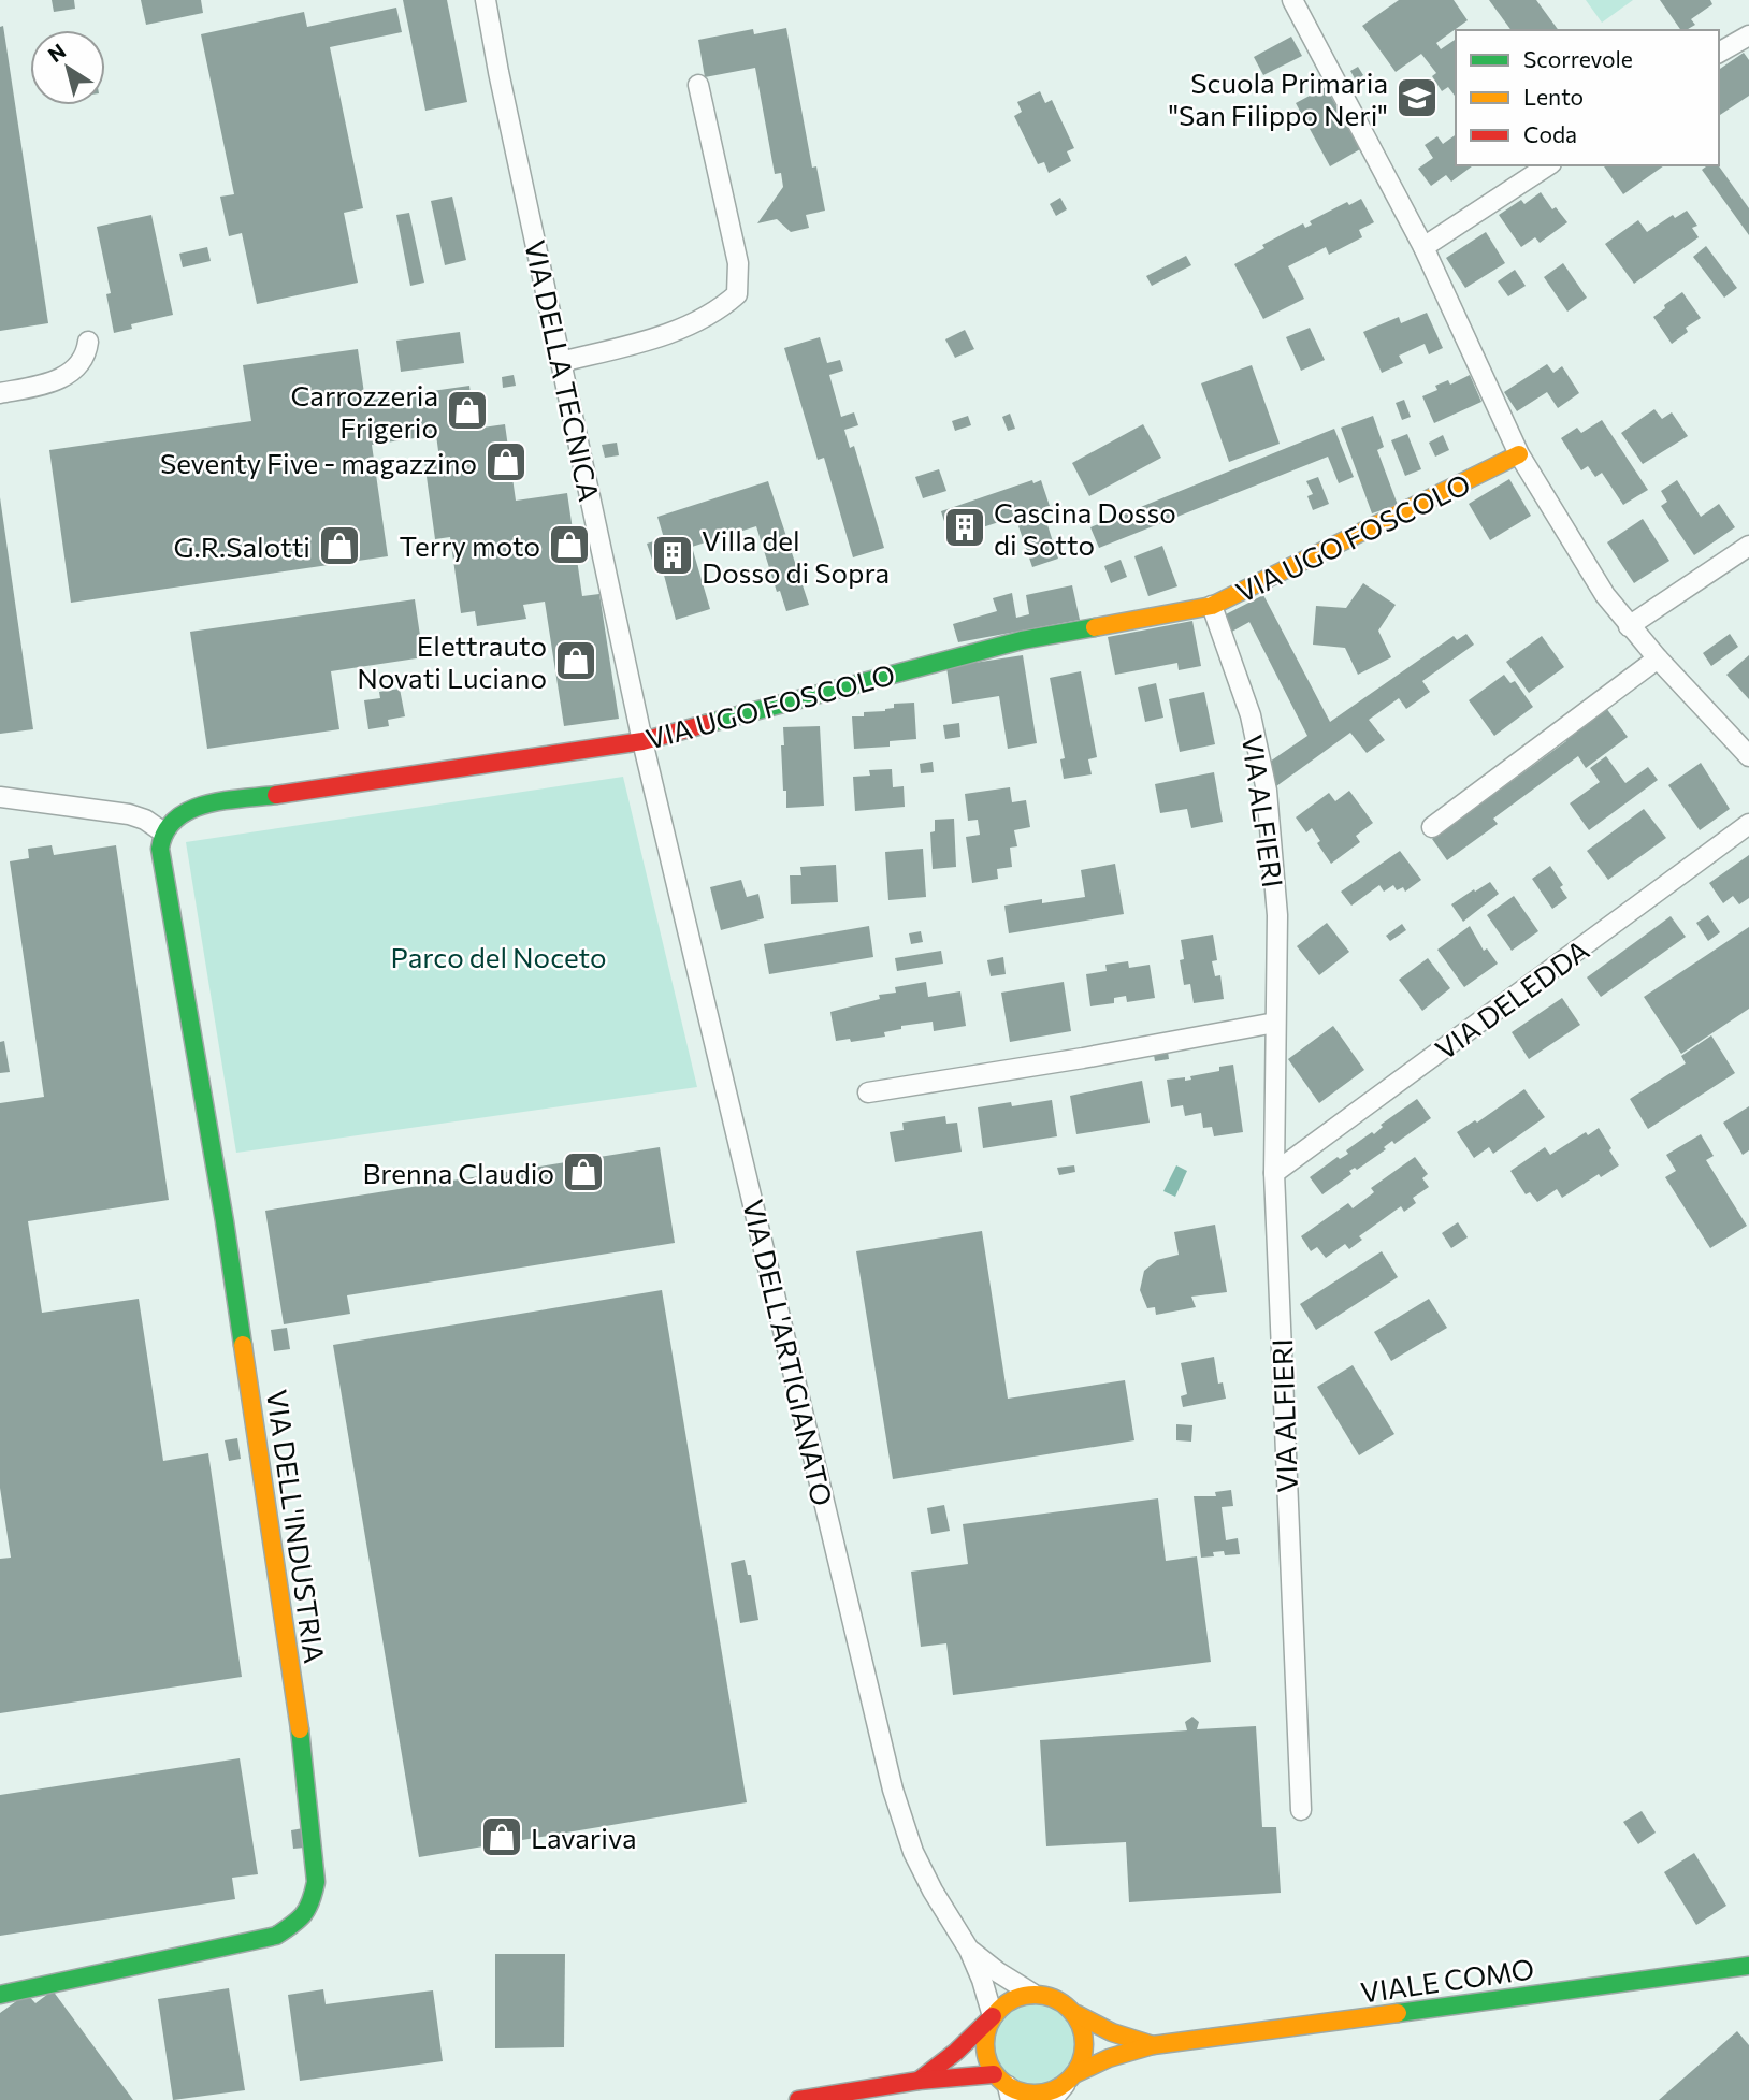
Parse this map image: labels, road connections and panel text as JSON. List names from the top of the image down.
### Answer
{
  "streets": {
    "street": [
      "VIA DELLA TECNICA",
      "VIA UGO FOSCOLO",
      "VIA ALFIERI",
      "VIA DELEDDA",
      "VIA DELL'ARTIGIANATO",
      "VIA DELL'INDUSTRIA",
      "VIALE COMO"
    ]
  },
  "crossings": [
    ["VIA DELLA TECNICA", "VIA UGO FOSCOLO"],
    ["VIA DELLA TECNICA", "VIA DELL'ARTIGIANATO"],
    ["VIA UGO FOSCOLO", "VIA ALFIERI"],
    ["VIA UGO FOSCOLO", "VIA DELL'ARTIGIANATO"],
    ["VIA UGO FOSCOLO", "VIA DELL'INDUSTRIA"],
    ["VIA ALFIERI", "VIA DELEDDA"],
    ["VIA DELL'ARTIGIANATO", "VIALE COMO"]
  ],
  "parks": ["Parco del Noceto"],
  "places": {
    "school or university": ["Scuola Primaria \"San Filippo Neri\""],
    "shop": [
      "Carrozzeria Frigerio",
      "Seventy Five - magazzino",
      "Terry moto",
      "G.R.Salotti",
      "Elettrauto Novati Luciano",
      "Brenna Claudio",
      "Lavariva"
    ],
    "building": ["Cascina Dosso di Sotto", "Villa del Dosso di Sopra"]
  },
  "legend": ["Scorrevole", "Lento", "Coda"],
  "north": "top left"
}
